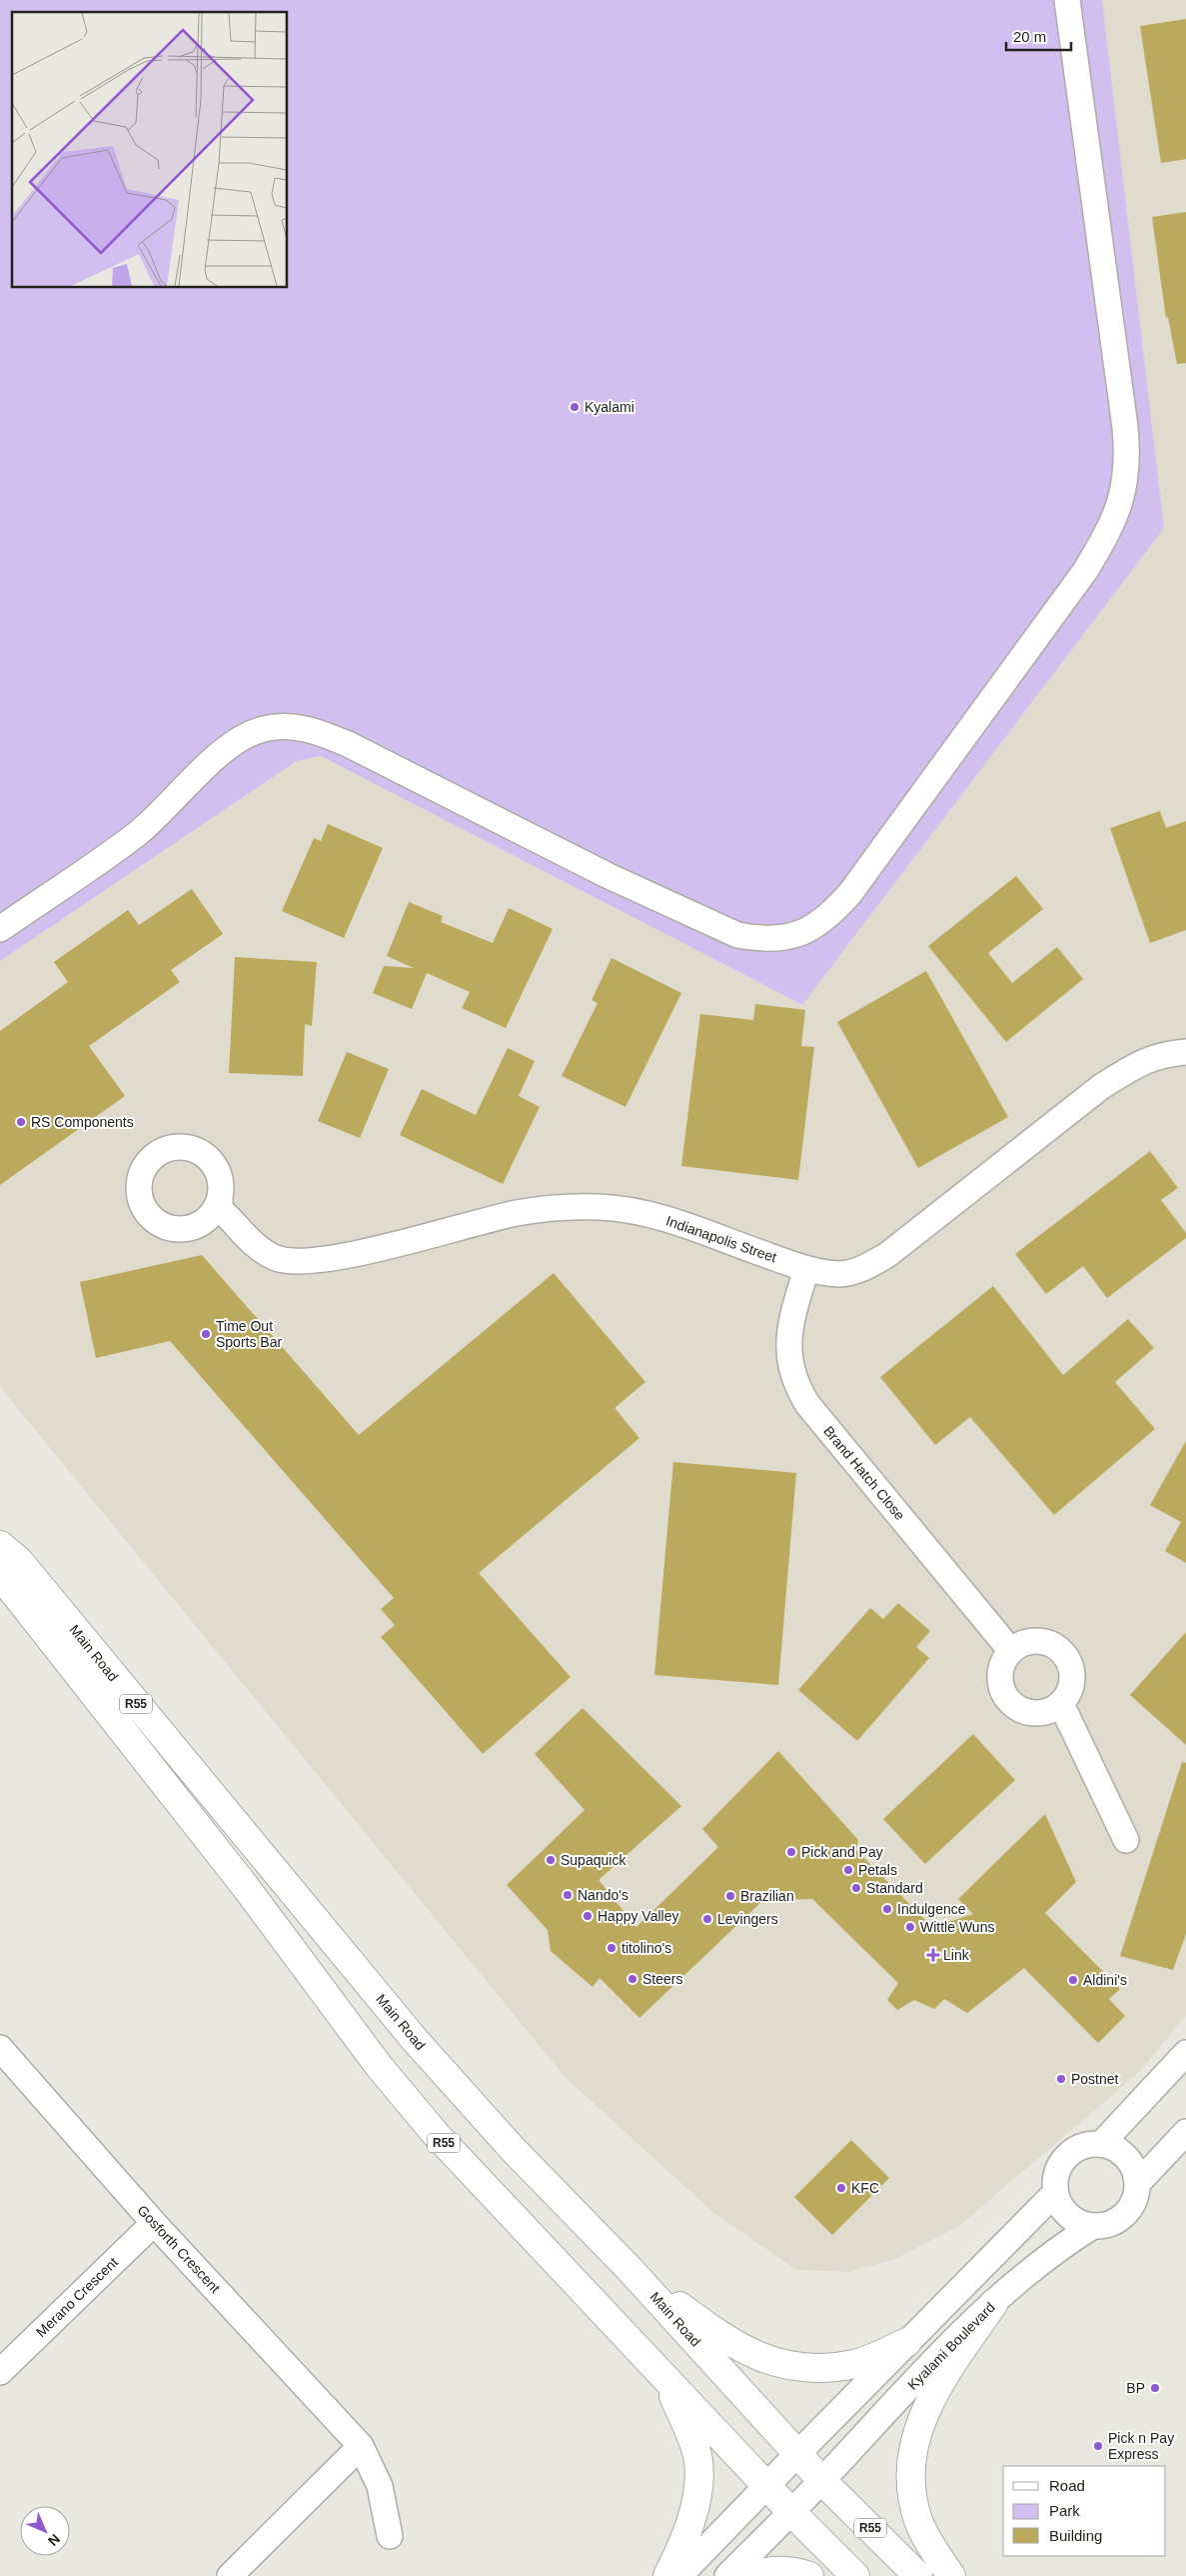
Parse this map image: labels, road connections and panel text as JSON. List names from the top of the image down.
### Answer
{
  "streets": {
    "main road": ["Main Road", "R55"],
    "street": [
      "Indianapolis Street",
      "Brand Hatch Close",
      "Gosforth Crescent",
      "Merano Crescent",
      "Kyalami Boulevard"
    ]
  },
  "crossings": [
    ["Indianapolis Street", "Brand Hatch Close"],
    ["Main Road", "R55"],
    ["Main Road", "Kyalami Boulevard"],
    ["R55", "Kyalami Boulevard"],
    ["Gosforth Crescent", "Merano Crescent"]
  ],
  "places": {
    "other": [
      "Kyalami",
      "RS Components",
      "Time Out Sports Bar",
      "Pick and Pay",
      "Supaquick",
      "Petals",
      "Standard",
      "Nando's",
      "Brazilian",
      "Indulgence",
      "Happy Valley",
      "Levingers",
      "Wittle Wuns",
      "titolino's",
      "Steers",
      "Aldini's",
      "Postnet",
      "KFC",
      "BP",
      "Pick n Pay Express"
    ],
    "health": ["Link"]
  },
  "legend": ["Road", "Park", "Building"],
  "scale_bar": "20 m",
  "north": "bottom right"
}
